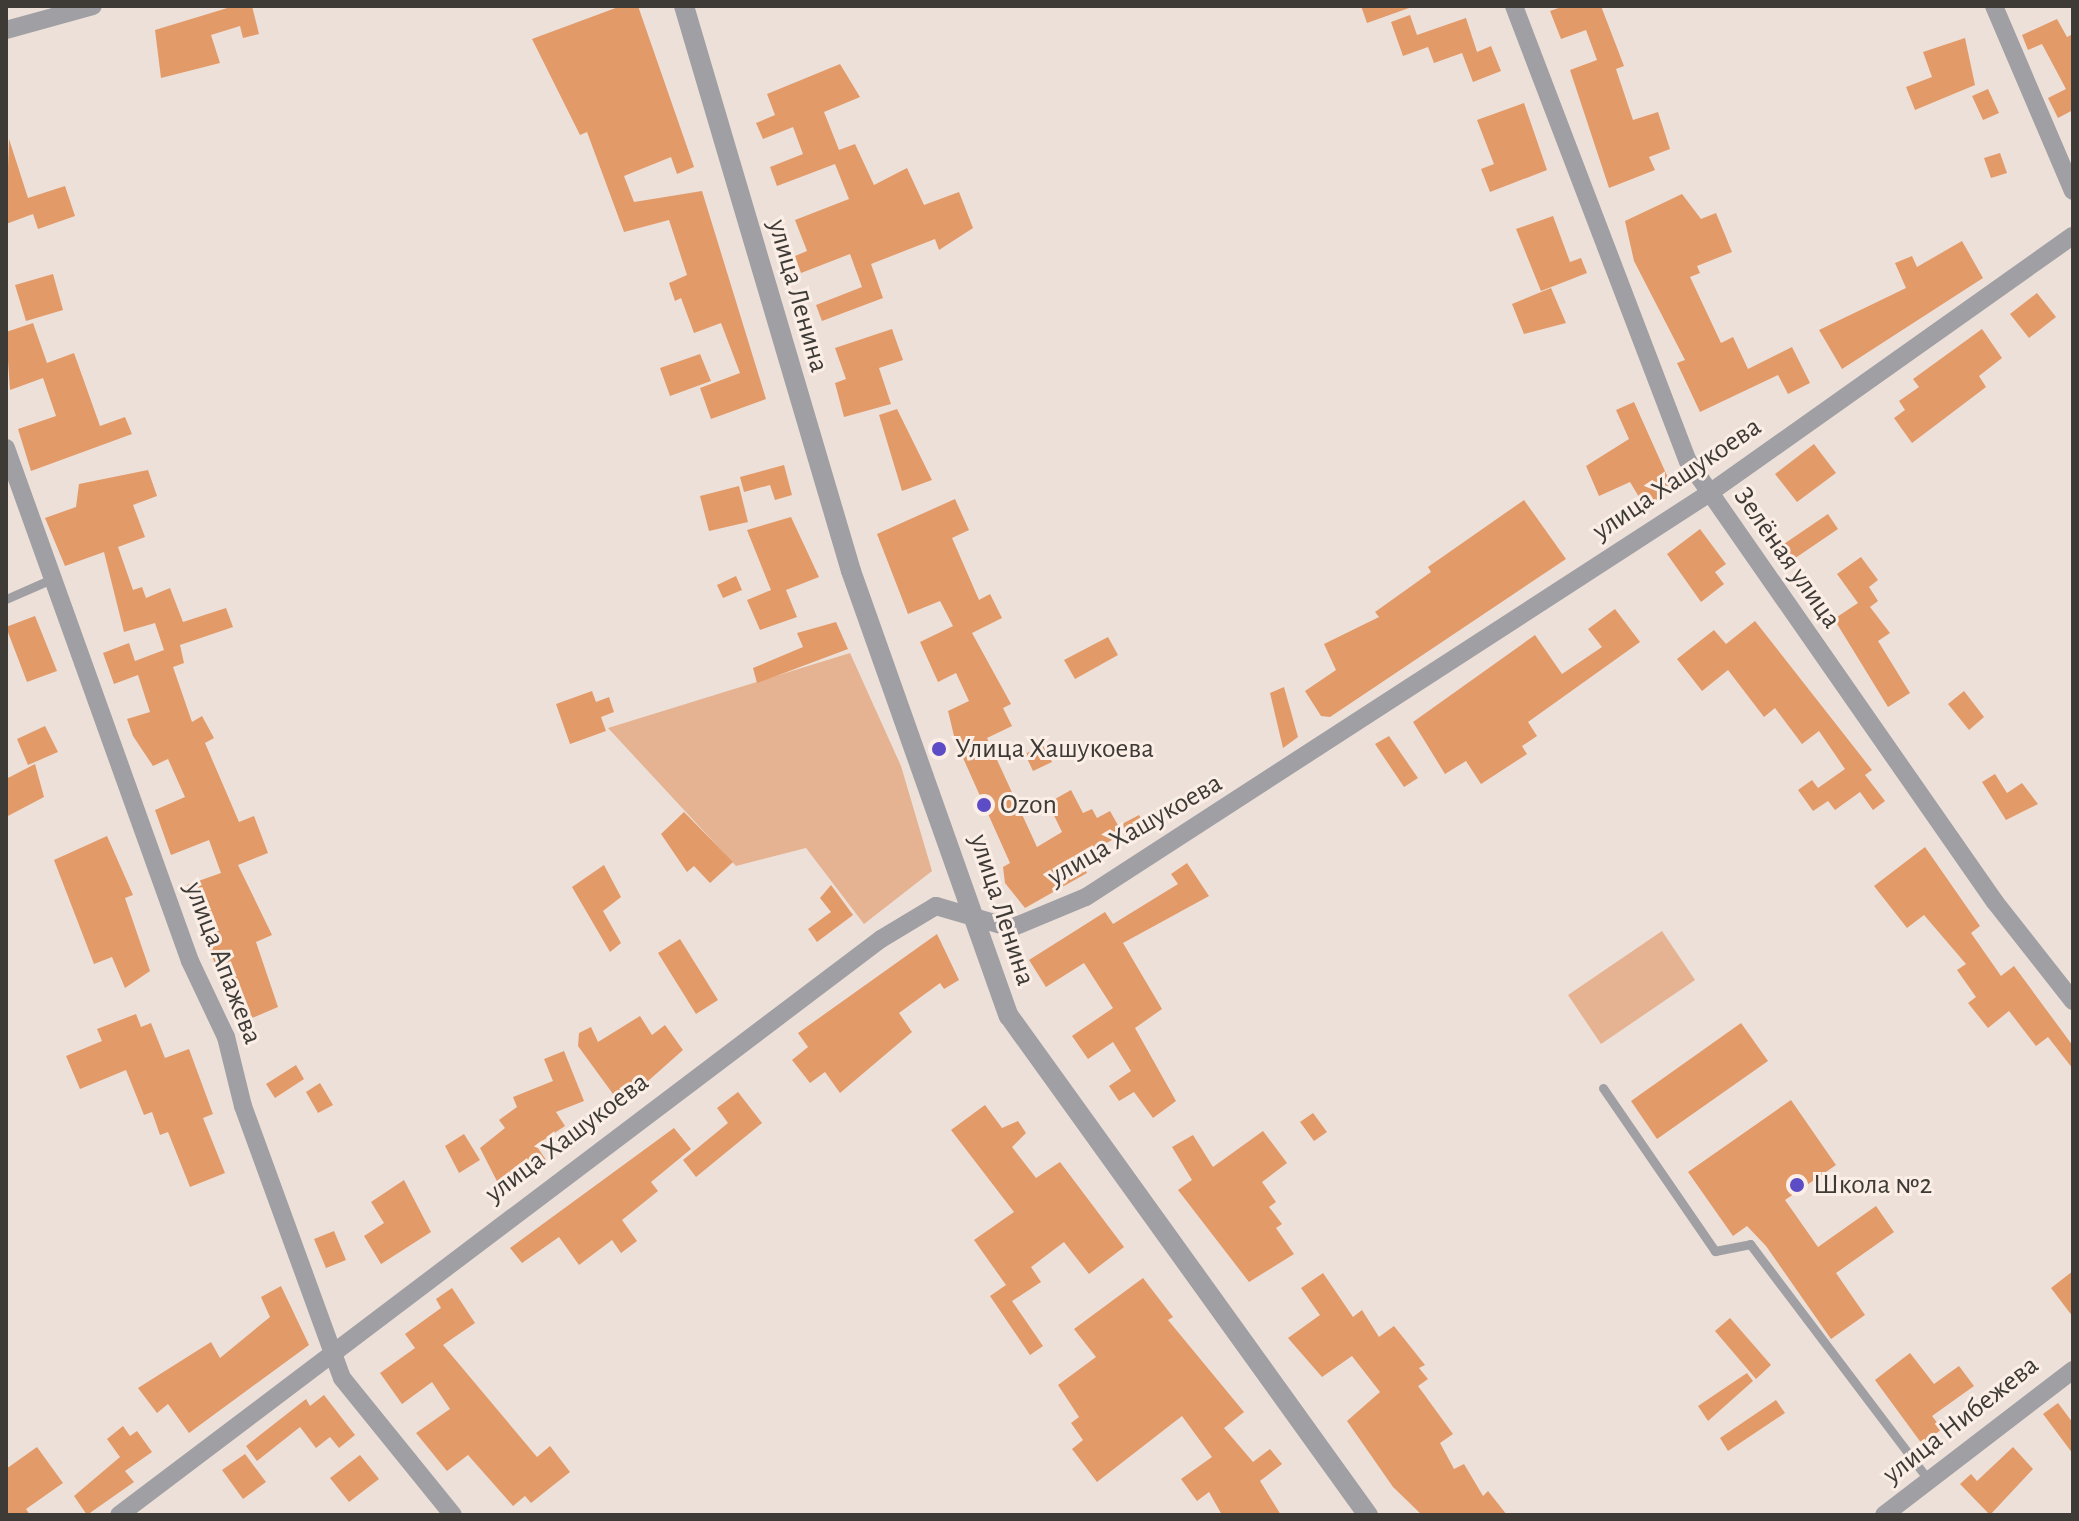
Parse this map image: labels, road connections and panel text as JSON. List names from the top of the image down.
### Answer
{
  "streets": {
    "street": [
      "улица Ленина",
      "улица Хашукоева",
      "Зелёная улица",
      "улица Апажева",
      "улица Нибежева"
    ]
  },
  "crossings": [
    ["улица Ленина", "улица Хашукоева"],
    ["улица Хашукоева", "Зелёная улица"],
    ["улица Хашукоева", "улица Апажева"]
  ],
  "places": ["Улица Хашукоева", "Ozon", "Школа №2"]
}
